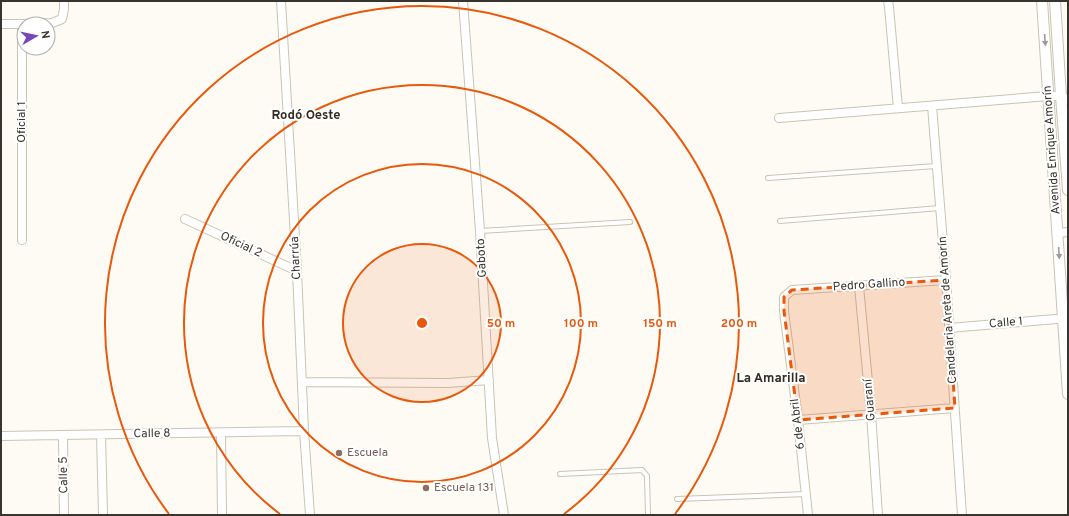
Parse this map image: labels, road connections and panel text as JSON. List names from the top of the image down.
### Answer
{
  "streets": {
    "street": [
      "Oficial 1",
      "Avenida Enrique Amorín",
      "Oficial 2",
      "Charrúa",
      "Gaboto",
      "Pedro Gallino",
      "Candelaria Areta de Amorín",
      "Calle 1",
      "Guaraní",
      "6 de Abril",
      "Calle 8",
      "Calle 5"
    ]
  },
  "crossings": [
    ["Avenida Enrique Amorín", "Calle 1"],
    ["Oficial 2", "Charrúa"],
    ["Charrúa", "Calle 8"],
    ["Pedro Gallino", "Candelaria Areta de Amorín"],
    ["Pedro Gallino", "Guaraní"],
    ["Pedro Gallino", "6 de Abril"],
    ["Candelaria Areta de Amorín", "Calle 1"],
    ["Calle 8", "Calle 5"]
  ],
  "districts": ["Rodó Oeste", "La Amarilla"],
  "places": ["Escuela", "Escuela 131"],
  "north": "right",
  "rings": [
    "50 m",
    "100 m",
    "150 m",
    "200 m"
  ]
}
